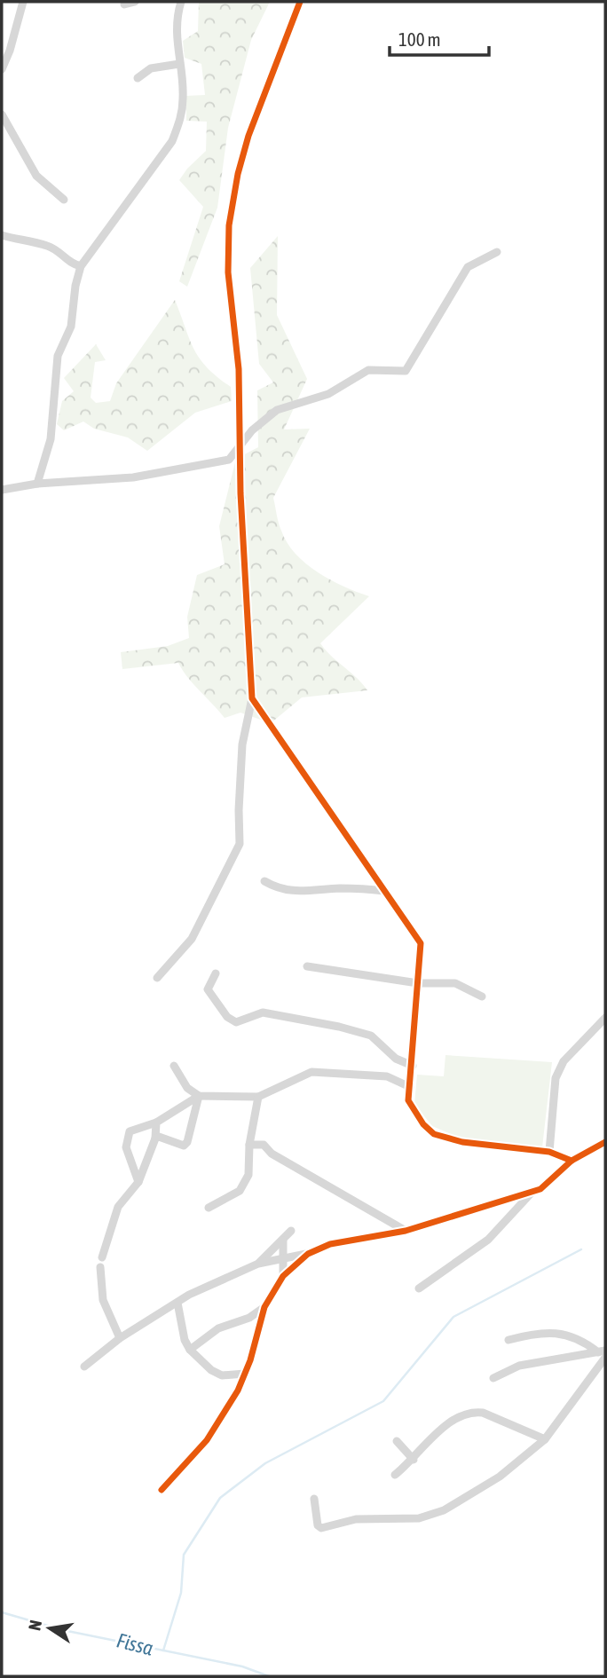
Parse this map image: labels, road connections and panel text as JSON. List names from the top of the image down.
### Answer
{
  "water": ["Fissa"],
  "scale_bar": "100 m",
  "north": "left"
}
